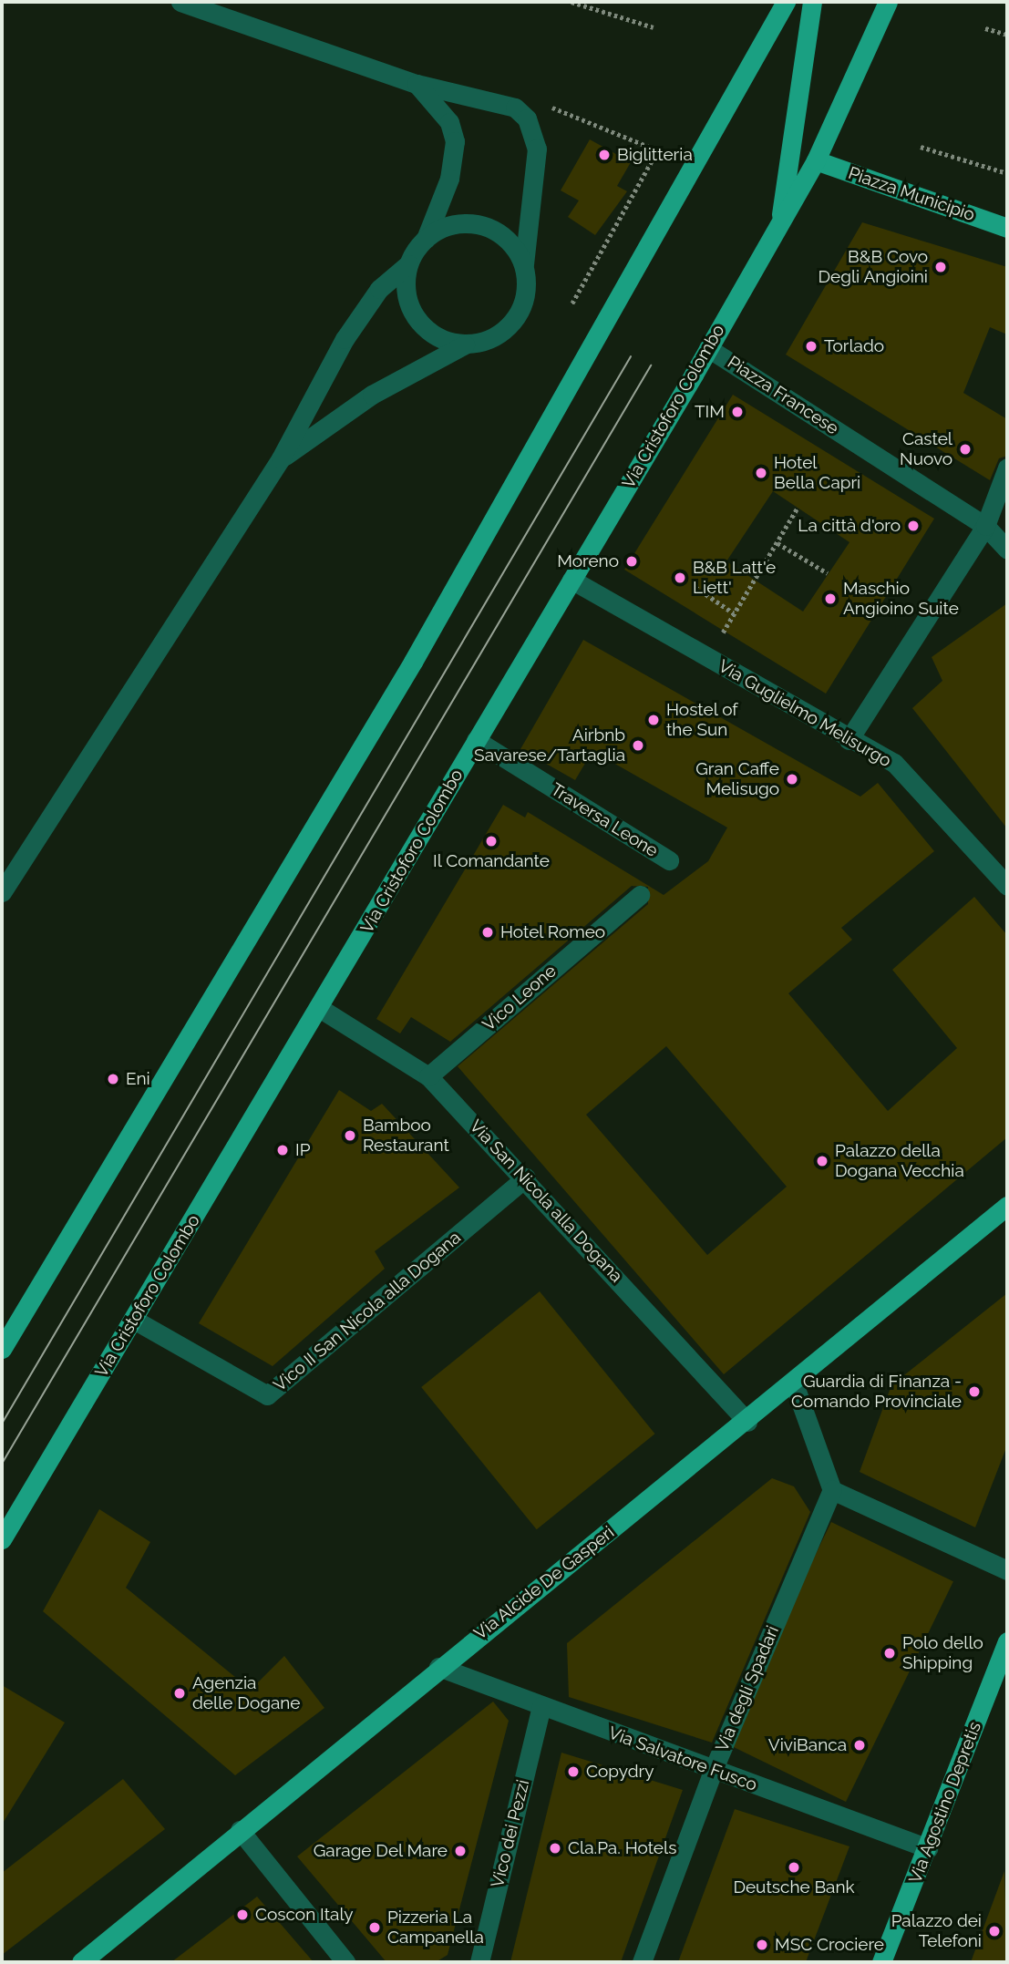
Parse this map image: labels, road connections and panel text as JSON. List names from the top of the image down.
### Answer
{
  "streets": {
    "main road": [
      "Piazza Municipio",
      "Via Cristoforo Colombo",
      "Via Alcide De Gasperi",
      "Via Agostino Depretis"
    ],
    "street": [
      "Piazza Francese",
      "Via Guglielmo Melisurgo",
      "Traversa Leone",
      "Vico Leone",
      "Via San Nicola alla Dogana",
      "Vico II San Nicola alla Dogana",
      "Via degli Spadari",
      "Via Salvatore Fusco",
      "Vico dei Pezzi"
    ]
  },
  "crossings": [
    ["Piazza Municipio", "Via Cristoforo Colombo"],
    ["Piazza Francese", "Via Cristoforo Colombo"],
    ["Via Cristoforo Colombo", "Via Guglielmo Melisurgo"],
    ["Via Cristoforo Colombo", "Traversa Leone"],
    ["Via Cristoforo Colombo", "Via San Nicola alla Dogana"],
    ["Via Cristoforo Colombo", "Vico II San Nicola alla Dogana"],
    ["Vico Leone", "Via San Nicola alla Dogana"],
    ["Via San Nicola alla Dogana", "Vico II San Nicola alla Dogana"],
    ["Via San Nicola alla Dogana", "Via Alcide De Gasperi"],
    ["Via Alcide De Gasperi", "Via Salvatore Fusco"],
    ["Via degli Spadari", "Via Salvatore Fusco"],
    ["Via Salvatore Fusco", "Via Agostino Depretis"],
    ["Via Salvatore Fusco", "Vico dei Pezzi"]
  ],
  "places": [
    "Biglitteria",
    "B&B Covo Degli Angioini",
    "Torlado",
    "TIM",
    "Castel Nuovo",
    "Hotel Bella Capri",
    "La città d'oro",
    "Moreno",
    "B&B Latt'e Liett'",
    "Maschio Angioino Suite",
    "Hostel of the Sun",
    "Airbnb Savarese/Tartaglia",
    "Gran Caffe Melisugo",
    "Il Comandante",
    "Hotel Romeo",
    "Eni",
    "Bamboo Restaurant",
    "IP",
    "Palazzo della Dogana Vecchia",
    "Guardia di Finanza - Comando Provinciale",
    "Polo dello Shipping",
    "Agenzia delle Dogane",
    "ViviBanca",
    "Copydry",
    "Cla.Pa. Hotels",
    "Garage Del Mare",
    "Deutsche Bank",
    "Coscon Italy",
    "Pizzeria La Campanella",
    "Palazzo dei Telefoni",
    "MSC Crociere"
  ]
}
